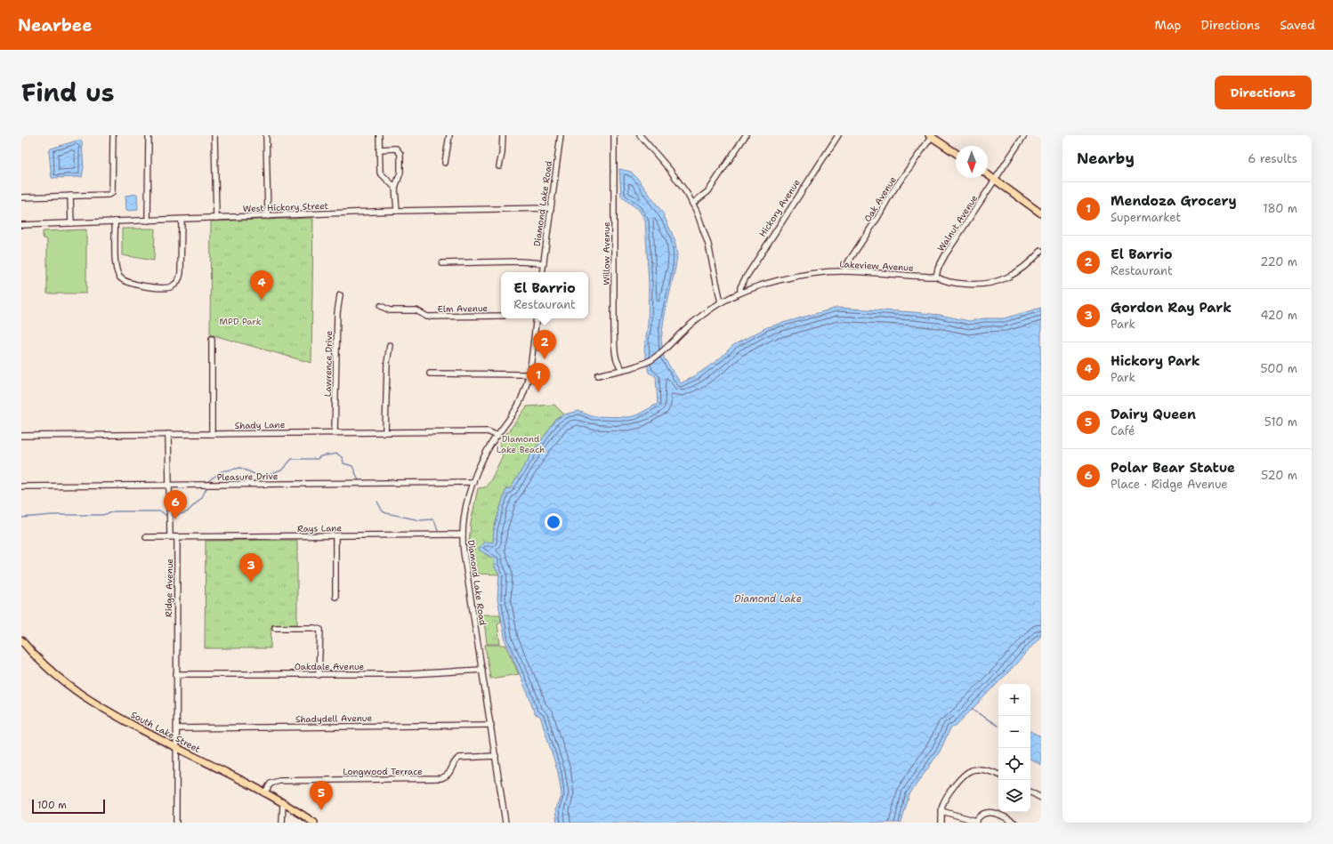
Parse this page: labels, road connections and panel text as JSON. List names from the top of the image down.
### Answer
{
  "streets": {
    "main road": ["South Lake Street"],
    "street": [
      "Oak Avenue",
      "Diamond Lake Road",
      "West Hickory Street",
      "Hickory Avenue",
      "Walnut Avenue",
      "Willow Avenue",
      "Lakeview Avenue",
      "Elm Avenue",
      "Lawrence Drive",
      "Shady Lane",
      "Pleasure Drive",
      "Rays Lane",
      "Ridge Avenue",
      "Oakdale Avenue",
      "Shadydell Avenue",
      "Longwood Terrace"
    ]
  },
  "crossings": [
    ["Oak Avenue", "Lakeview Avenue"],
    ["Diamond Lake Road", "West Hickory Street"],
    ["Diamond Lake Road", "Shady Lane"],
    ["Diamond Lake Road", "Pleasure Drive"],
    ["Diamond Lake Road", "Rays Lane"],
    ["Diamond Lake Road", "Oakdale Avenue"],
    ["Diamond Lake Road", "Shadydell Avenue"],
    ["Diamond Lake Road", "Longwood Terrace"],
    ["Hickory Avenue", "Lakeview Avenue"],
    ["Walnut Avenue", "Lakeview Avenue"],
    ["Willow Avenue", "Lakeview Avenue"],
    ["Lawrence Drive", "Shady Lane"],
    ["Rays Lane", "Ridge Avenue"],
    ["Ridge Avenue", "Oakdale Avenue"],
    ["Ridge Avenue", "Shadydell Avenue"],
    ["Ridge Avenue", "South Lake Street"],
    ["South Lake Street", "Longwood Terrace"]
  ],
  "water": ["Diamond Lake"],
  "parks": ["MPD Park", "Diamond Lake Beach"],
  "scale_bar": "100 m",
  "north": "bottom",
  "page": {
    "header": "Nearbee",
    "nav": ["Map", "Directions", "Saved"],
    "title": "Find us",
    "buttons": "Directions",
    "heading": ["Nearby", "6 results"],
    "list": [
      {
        "mark": "1",
        "name": "Mendoza Grocery",
        "note": "Supermarket",
        "value": "180 m"
      },
      {
        "mark": "2",
        "name": "El Barrio",
        "note": "Restaurant",
        "value": "220 m"
      },
      {
        "mark": "3",
        "name": "Gordon Ray Park",
        "note": "Park",
        "value": "420 m"
      },
      {
        "mark": "4",
        "name": "Hickory Park",
        "note": "Park",
        "value": "500 m"
      },
      {
        "mark": "5",
        "name": "Dairy Queen",
        "note": "Café",
        "value": "510 m"
      },
      {
        "mark": "6",
        "name": "Polar Bear Statue",
        "note": "Place · Ridge Avenue",
        "value": "520 m"
      }
    ],
    "pins": [
      "4",
      "2",
      "1",
      "6",
      "3",
      "5"
    ],
    "popup": ["El Barrio", "Restaurant"],
    "map_buttons": ["+", "−"],
    "scale": "100 m"
  }
}
